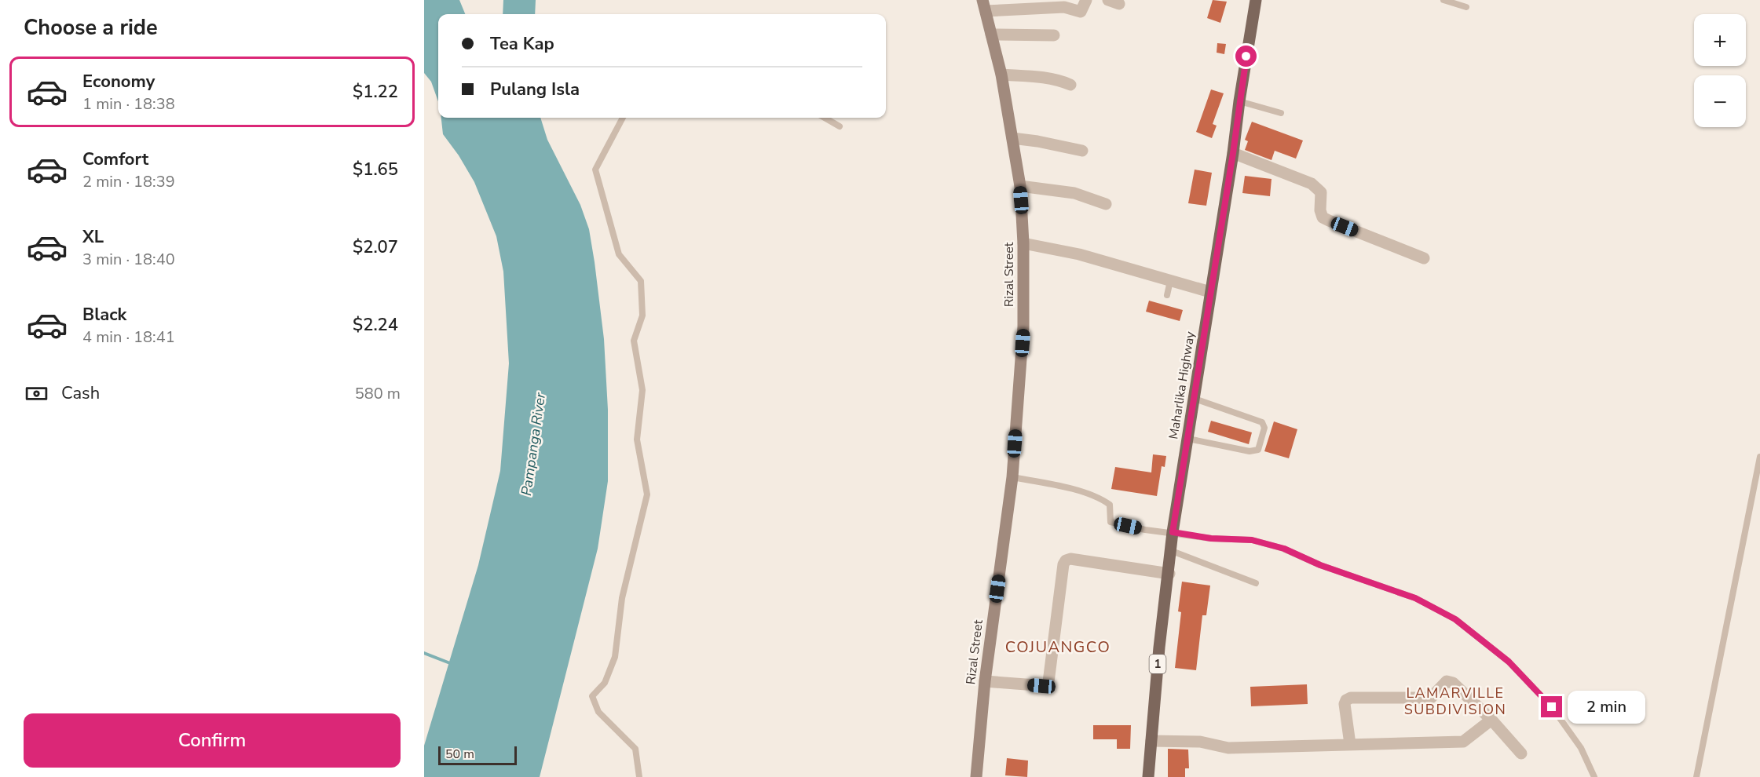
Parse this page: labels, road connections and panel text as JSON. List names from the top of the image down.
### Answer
{
  "streets": {
    "main road": ["Maharlika Highway", "1"],
    "street": ["Rizal Street"]
  },
  "districts": ["COJUANGCO", "LAMARVILLE SUBDIVISION"],
  "water": ["Pampanga River"],
  "scale_bar": "50 m",
  "page": {
    "heading": "Choose a ride",
    "map_buttons": ["+", "−"],
    "banner": ["Tea Kap", "Pulang Isla"],
    "list": [
      {
        "name": "Economy",
        "note": "1 min · 18:38",
        "value": "$1.22"
      },
      {
        "name": "Comfort",
        "note": "2 min · 18:39",
        "value": "$1.65"
      },
      {
        "name": "XL",
        "note": "3 min · 18:40",
        "value": "$2.07"
      },
      {
        "name": "Black",
        "note": "4 min · 18:41",
        "value": "$2.24"
      }
    ],
    "pay": ["Cash", "580 m"],
    "bubble": "2 min",
    "buttons": "Confirm",
    "scale": "50 m"
  }
}
